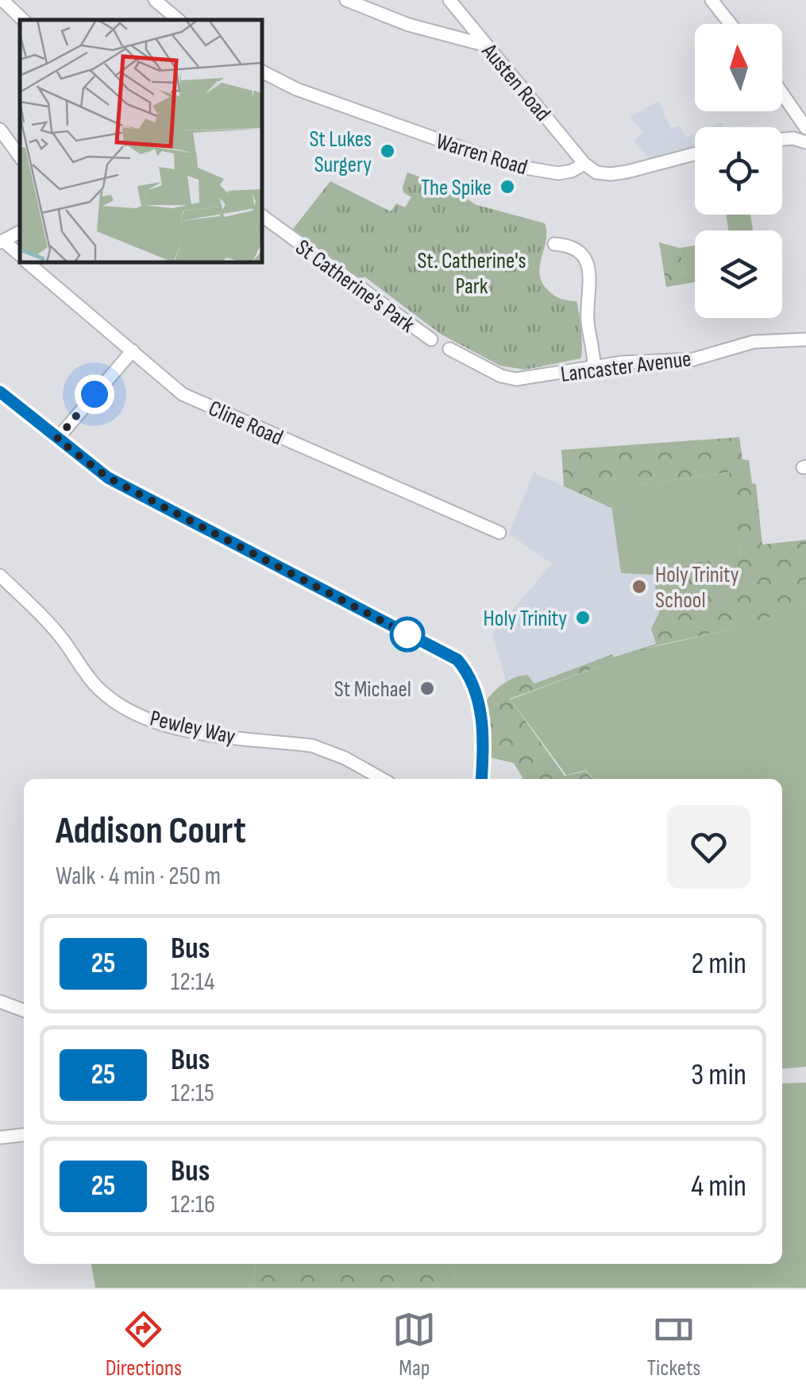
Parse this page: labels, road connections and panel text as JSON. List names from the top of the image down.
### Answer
{
  "streets": {
    "street": [
      "Austen Road",
      "Warren Road",
      "St Catherine's Park",
      "Lancaster Avenue",
      "Cline Road",
      "Pewley Way"
    ]
  },
  "crossings": [
    ["Austen Road", "Warren Road"]
  ],
  "parks": ["St. Catherine's Park"],
  "places": [
    "St Lukes Surgery",
    "The Spike",
    "Holy Trinity School",
    "Holy Trinity",
    "St Michael"
  ],
  "lines": ["bus line 25"],
  "north": "top",
  "page": {
    "heading": ["Addison Court", "Walk · 4 min · 250 m"],
    "list": [
      {
        "mark": "25",
        "name": "Bus",
        "note": "12:14",
        "value": "2 min"
      },
      {
        "mark": "25",
        "name": "Bus",
        "note": "12:15",
        "value": "3 min"
      },
      {
        "mark": "25",
        "name": "Bus",
        "note": "12:16",
        "value": "4 min"
      }
    ],
    "tabs": ["Directions", "Map", "Tickets"]
  }
}
